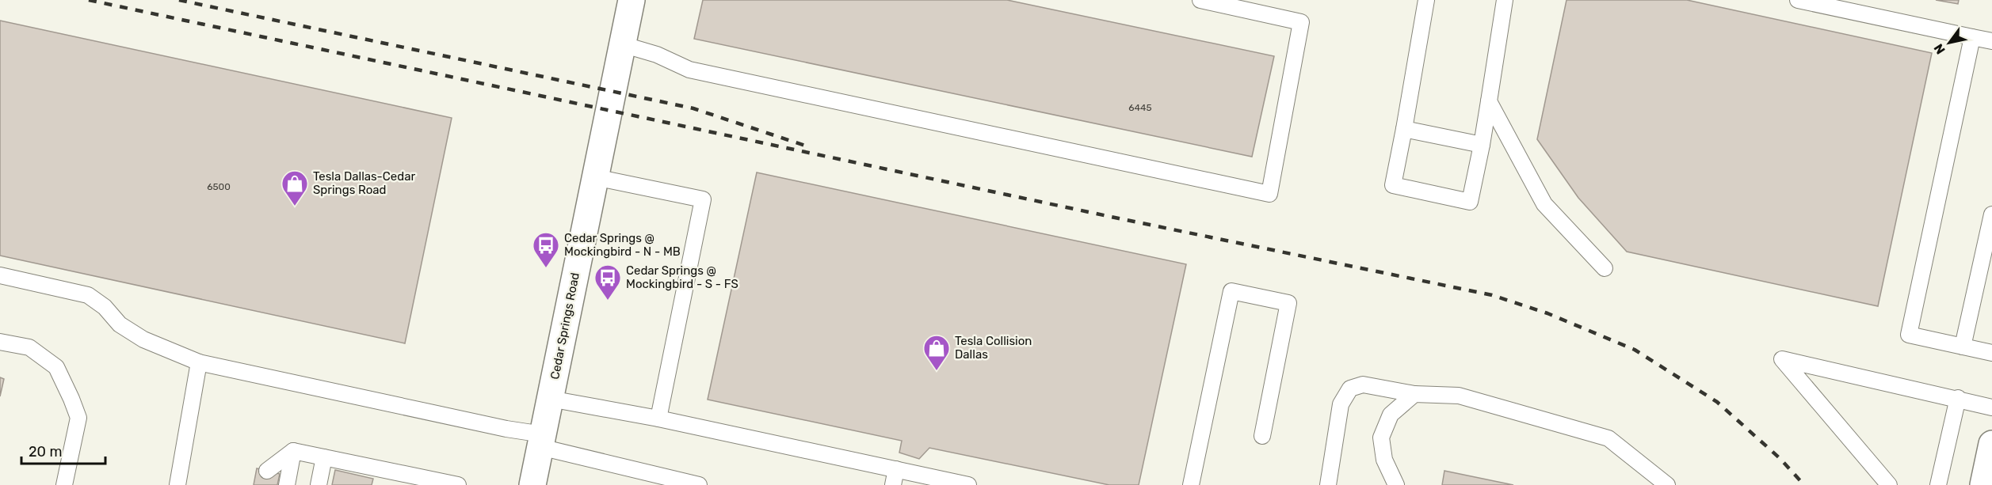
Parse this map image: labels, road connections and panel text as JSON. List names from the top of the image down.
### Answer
{
  "streets": {
    "main road": ["Cedar Springs Road"]
  },
  "places": {
    "shop": ["Tesla Dallas-Cedar Springs Road", "Tesla Collision Dallas"],
    "bus stop": ["Cedar Springs @ Mockingbird - N - MB", "Cedar Springs @ Mockingbird - S - FS"]
  },
  "house_numbers": ["6445", "6500"],
  "scale_bar": "20 m",
  "north": "bottom left"
}
